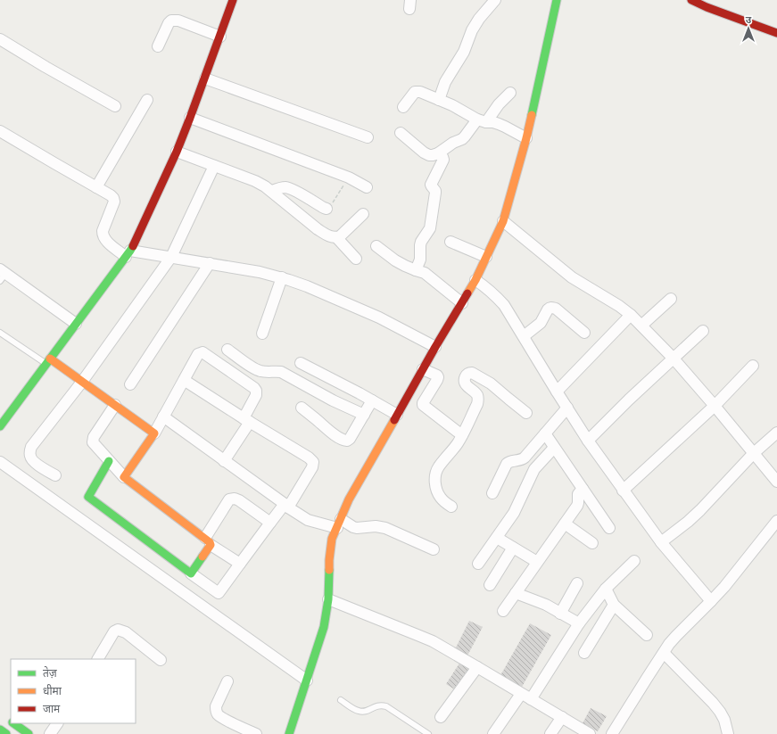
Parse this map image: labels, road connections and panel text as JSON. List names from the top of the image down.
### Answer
{
  "legend": ["तेज़", "धीमा", "जाम"],
  "north": "top"
}
